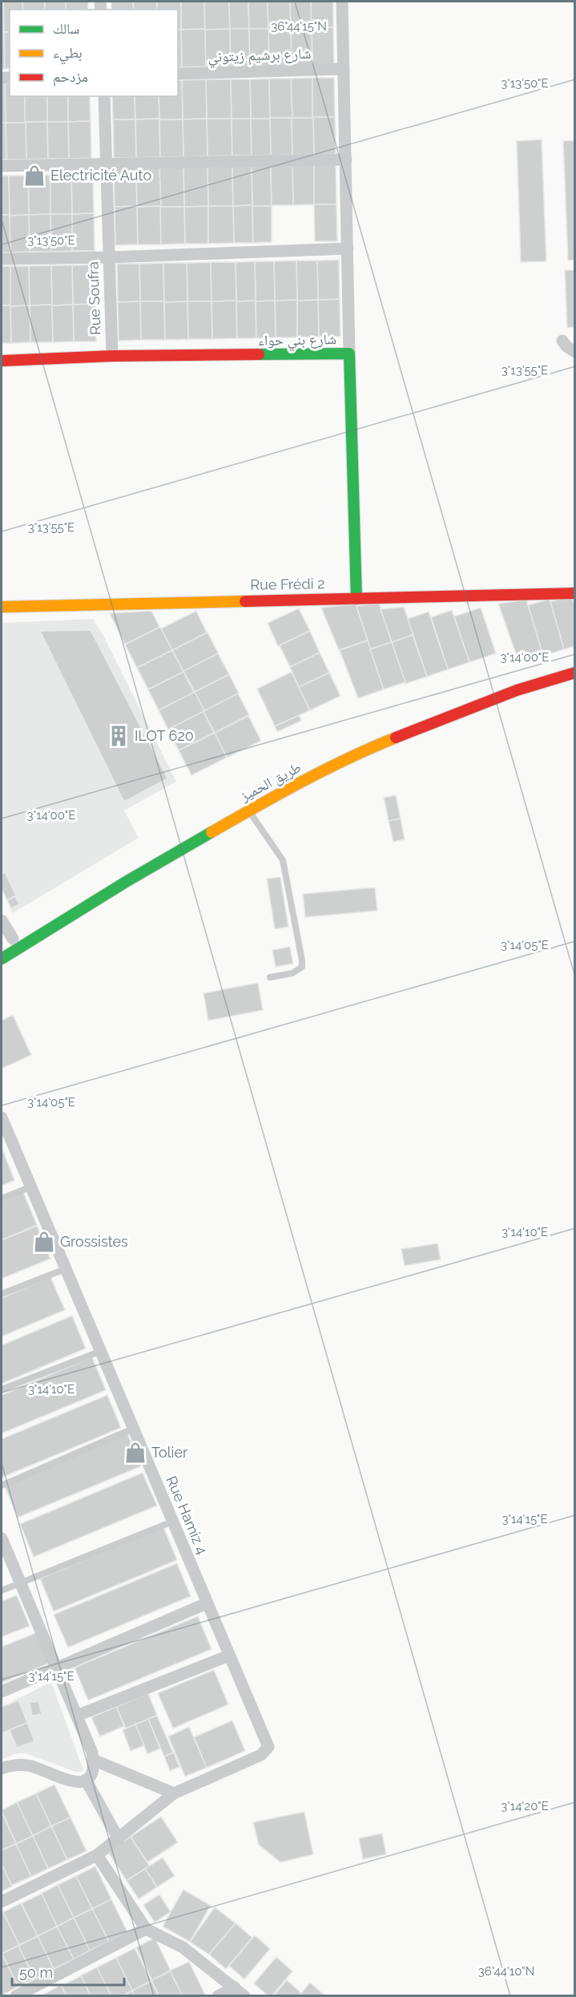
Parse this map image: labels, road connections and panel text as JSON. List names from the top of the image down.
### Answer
{
  "streets": {
    "main road": ["شارع بني حواء", "Rue Frédi 2", "طريق الحميز"],
    "street": ["شارع برشيم زيتوني", "Rue Soufra", "Rue Hamiz 4"]
  },
  "crossings": [
    ["Rue Soufra", "شارع بني حواء"],
    ["شارع بني حواء", "Rue Frédi 2"]
  ],
  "places": {
    "shop": ["Electricité Auto", "Grossistes", "Tolier"],
    "building": ["ILOT 620"]
  },
  "legend": ["سالك", "بطيء", "مزدحم"],
  "scale_bar": "50 m",
  "coordinates": [
    "36°44'15\"N",
    "3°13'50\"E",
    "3°13'55\"E",
    "3°14'00\"E",
    "3°14'05\"E",
    "3°14'10\"E",
    "3°14'15\"E",
    "3°14'20\"E",
    "36°44'10\"N"
  ]
}
